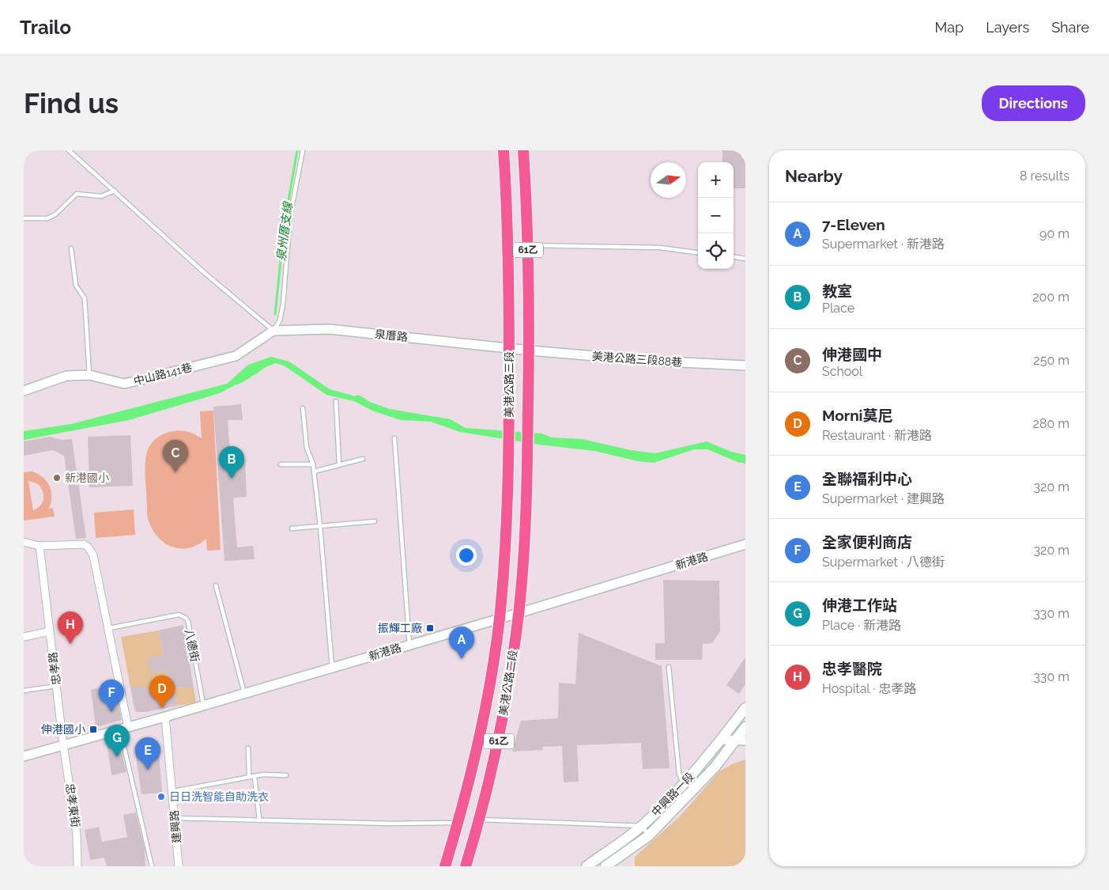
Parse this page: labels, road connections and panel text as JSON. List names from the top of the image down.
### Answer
{
  "streets": {
    "main road": [
      "61乙",
      "美港公路三段",
      "美港公路二段",
      "中興路一段"
    ],
    "street": [
      "泉厝路",
      "美港公路三段88巷",
      "中山路141巷",
      "新港路",
      "忠孝路",
      "忠孝東街",
      "建興路"
    ],
    "lane": ["八德街"]
  },
  "crossings": [
    ["泉厝路", "美港公路三段88巷"],
    ["泉厝路", "中山路141巷"],
    ["泉厝路", "美港公路三段"],
    ["美港公路三段88巷", "美港公路三段"],
    ["美港公路三段", "新港路"],
    ["美港公路三段", "美港公路二段"],
    ["新港路", "八德街"],
    ["新港路", "忠孝路"],
    ["新港路", "美港公路二段"],
    ["新港路", "忠孝東街"],
    ["新港路", "建興路"],
    ["忠孝路", "忠孝東街"]
  ],
  "water": ["泉州厝支線"],
  "places": {
    "other": ["新港國小", "日日洗智能自助洗衣"],
    "transit": ["振輝工廠", "伸港國小"]
  },
  "north": "right",
  "page": {
    "header": "Trailo",
    "nav": ["Map", "Layers", "Share"],
    "buttons": "Directions",
    "title": "Find us",
    "heading": ["Nearby", "8 results"],
    "map_buttons": ["+", "−"],
    "list": [
      {
        "mark": "A",
        "name": "7-Eleven",
        "note": "Supermarket · 新港路",
        "value": "90 m"
      },
      {
        "mark": "B",
        "name": "教室",
        "note": "Place",
        "value": "200 m"
      },
      {
        "mark": "C",
        "name": "伸港國中",
        "note": "School",
        "value": "250 m"
      },
      {
        "mark": "D",
        "name": "Morni莫尼",
        "note": "Restaurant · 新港路",
        "value": "280 m"
      },
      {
        "mark": "E",
        "name": "全聯福利中心",
        "note": "Supermarket · 建興路",
        "value": "320 m"
      },
      {
        "mark": "F",
        "name": "全家便利商店",
        "note": "Supermarket · 八德街",
        "value": "320 m"
      },
      {
        "mark": "G",
        "name": "伸港工作站",
        "note": "Place · 新港路",
        "value": "330 m"
      },
      {
        "mark": "H",
        "name": "忠孝醫院",
        "note": "Hospital · 忠孝路",
        "value": "330 m"
      }
    ],
    "pins": [
      "C",
      "B",
      "H",
      "A",
      "D",
      "F",
      "G",
      "E"
    ]
  }
}
